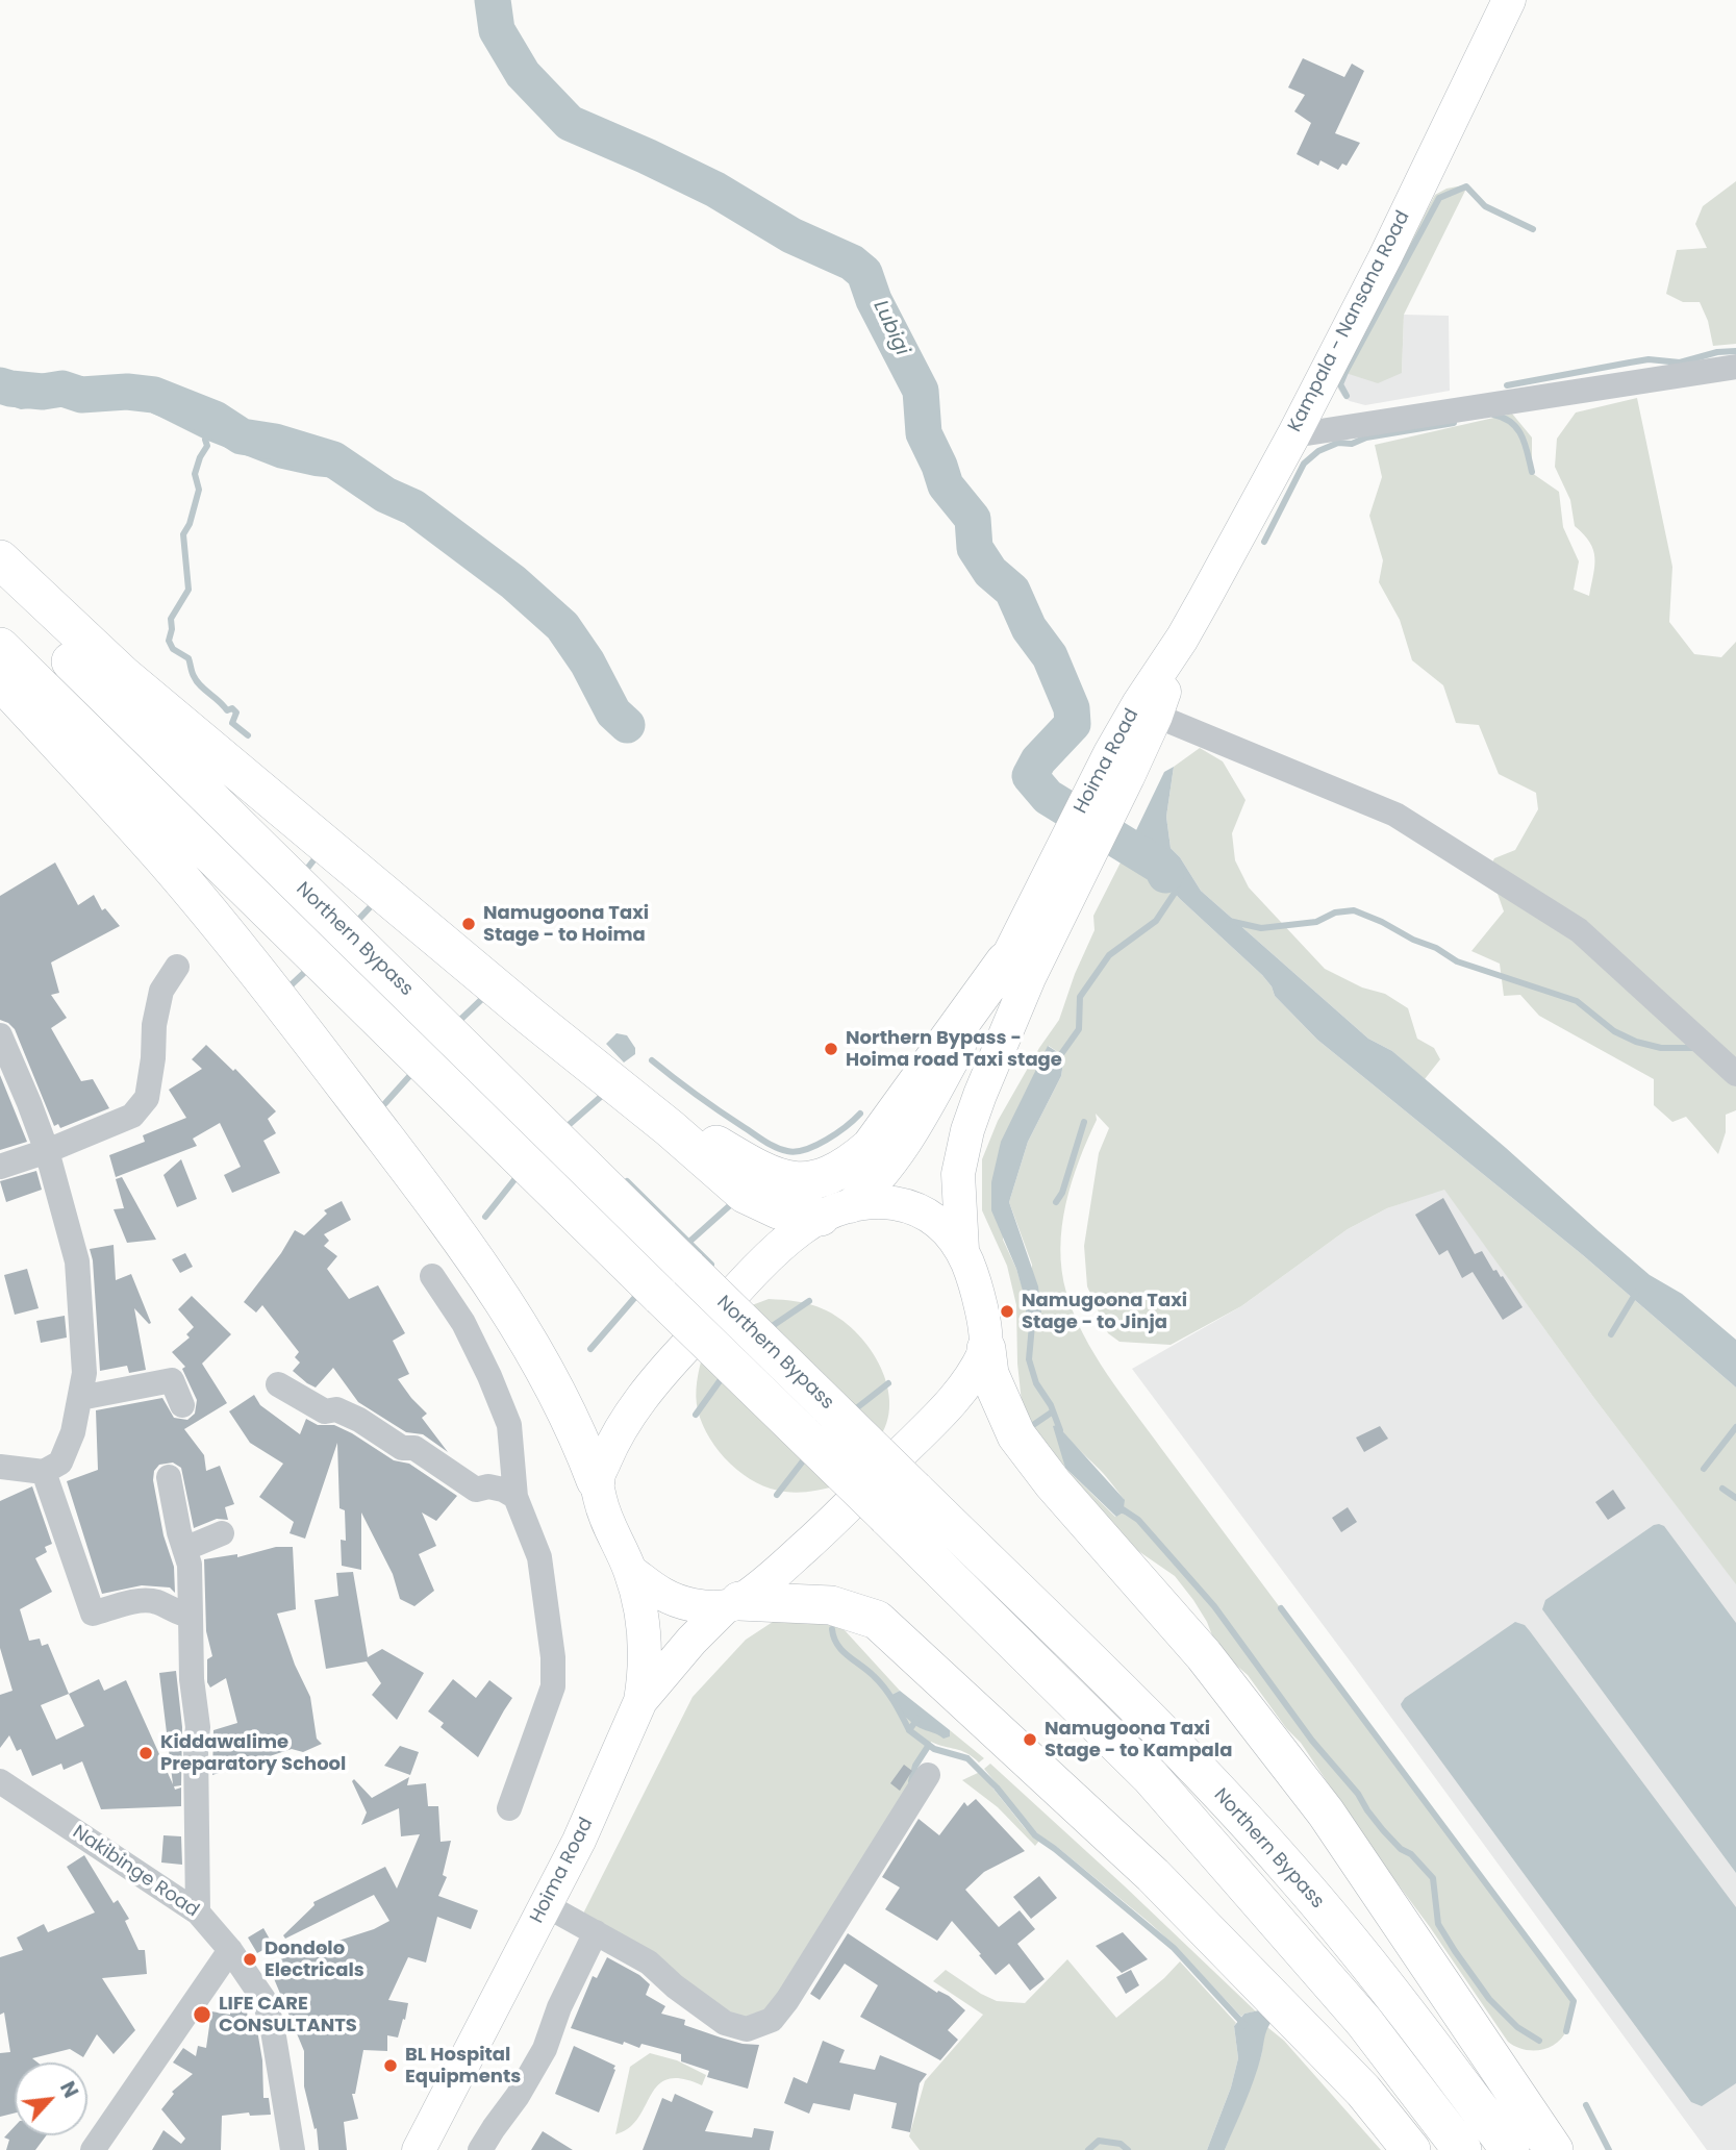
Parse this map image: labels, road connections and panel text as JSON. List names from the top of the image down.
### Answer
{
  "streets": {
    "highway": ["Northern Bypass"],
    "main road": ["Kampala - Nansana Road", "Hoima Road"],
    "street": ["Nakibinge Road"]
  },
  "crossings": [
    ["Kampala - Nansana Road", "Hoima Road"]
  ],
  "water": ["Lubigi"],
  "places": [
    "Namugoona Taxi Stage - to Hoima",
    "Northern Bypass - Hoima road Taxi stage",
    "Namugoona Taxi Stage - to Jinja",
    "Namugoona Taxi Stage - to Kampala",
    "Kiddawalime Preparatory School",
    "Dondolo Electricals",
    "LIFE CARE CONSULTANTS",
    "BL Hospital Equipments"
  ],
  "north": "top right"
}
